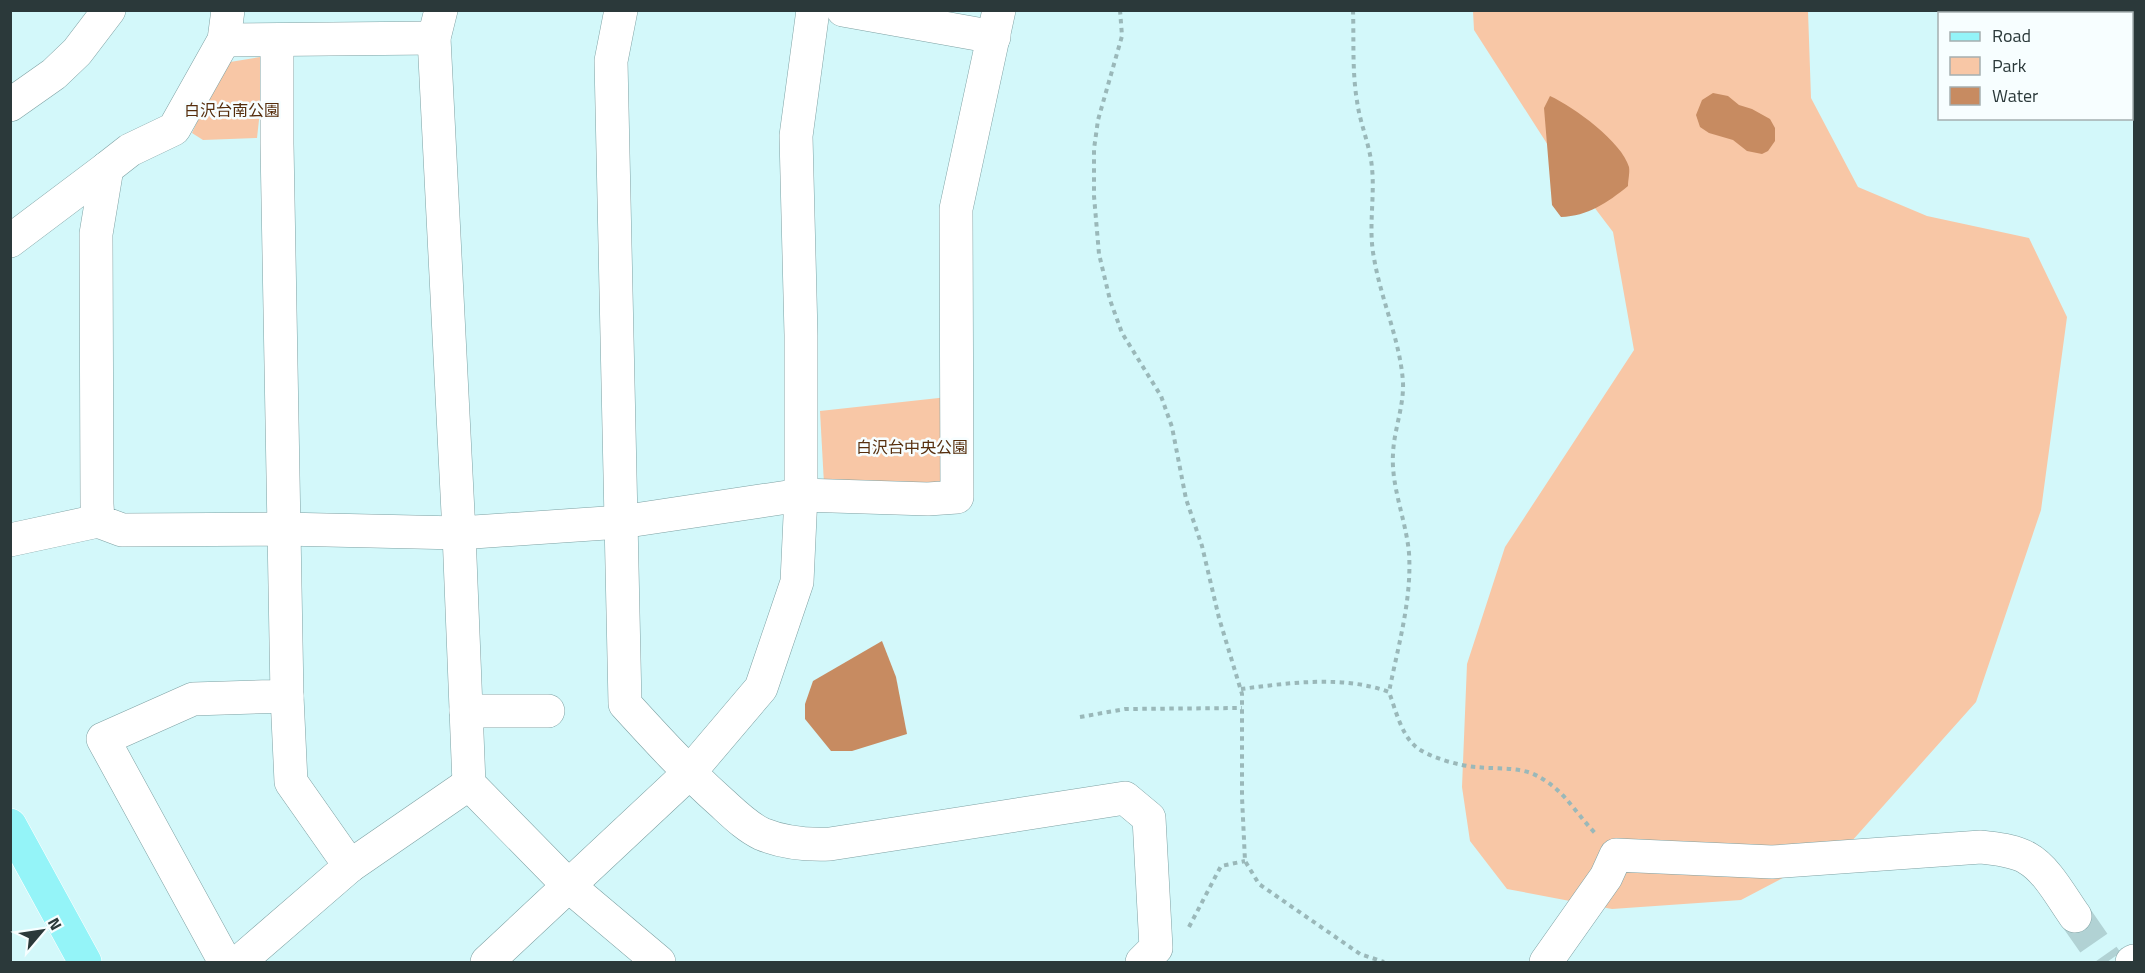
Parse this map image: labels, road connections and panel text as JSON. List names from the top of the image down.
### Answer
{
  "parks": ["白沢台南公園", "白沢台中央公園"],
  "legend": ["Road", "Park", "Water"],
  "north": "top right"
}
